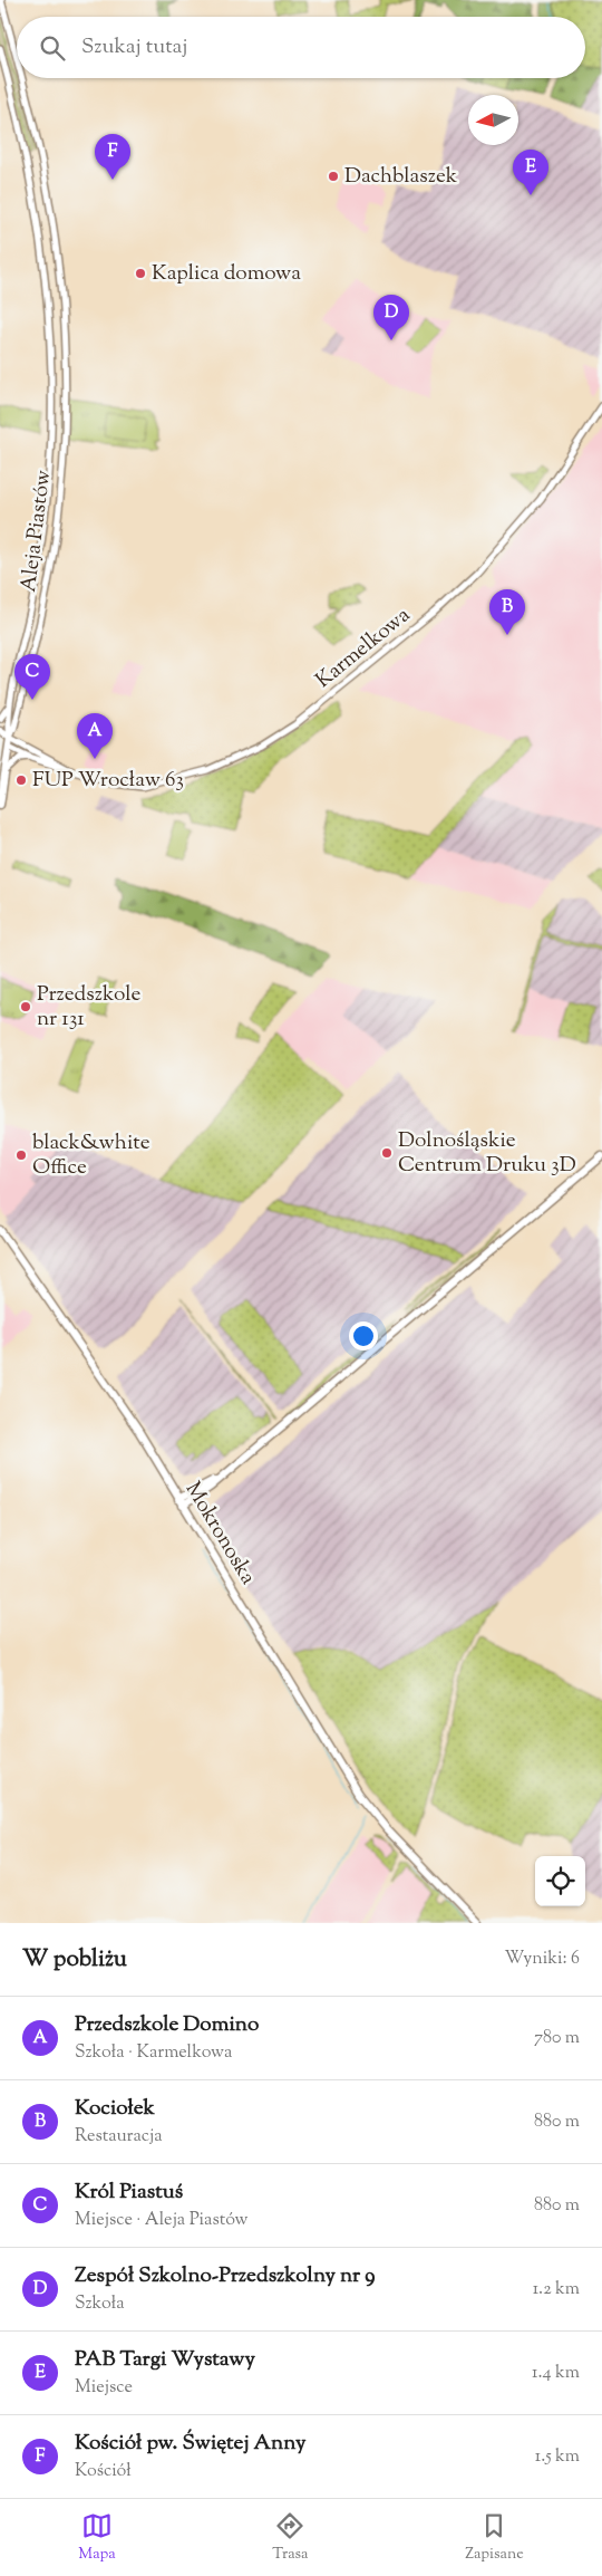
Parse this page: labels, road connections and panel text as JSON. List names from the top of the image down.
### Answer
{
  "streets": {
    "main road": ["Mokronoska"],
    "street": ["Aleja Piastów", "Karmelkowa"]
  },
  "crossings": [
    ["Aleja Piastów", "Karmelkowa"]
  ],
  "places": [
    "Dachblaszek",
    "Kaplica domowa",
    "FUP Wrocław 63",
    "Przedszkole nr 131",
    "Dolnośląskie Centrum Druku 3D",
    "black&white Office"
  ],
  "north": "left",
  "page": {
    "search": "Szukaj tutaj",
    "pins": [
      "F",
      "E",
      "D",
      "B",
      "C",
      "A"
    ],
    "heading": ["W pobliżu", "Wyniki: 6"],
    "list": [
      {
        "mark": "A",
        "name": "Przedszkole Domino",
        "note": "Szkoła · Karmelkowa",
        "value": "780 m"
      },
      {
        "mark": "B",
        "name": "Kociołek",
        "note": "Restauracja",
        "value": "880 m"
      },
      {
        "mark": "C",
        "name": "Król Piastuś",
        "note": "Miejsce · Aleja Piastów",
        "value": "880 m"
      },
      {
        "mark": "D",
        "name": "Zespół Szkolno-Przedszkolny nr 9",
        "note": "Szkoła",
        "value": "1.2 km"
      },
      {
        "mark": "E",
        "name": "PAB Targi Wystawy",
        "note": "Miejsce",
        "value": "1.4 km"
      },
      {
        "mark": "F",
        "name": "Kościół pw. Świętej Anny",
        "note": "Kościół",
        "value": "1.5 km"
      }
    ],
    "nav": ["Mapa", "Trasa", "Zapisane"]
  }
}
